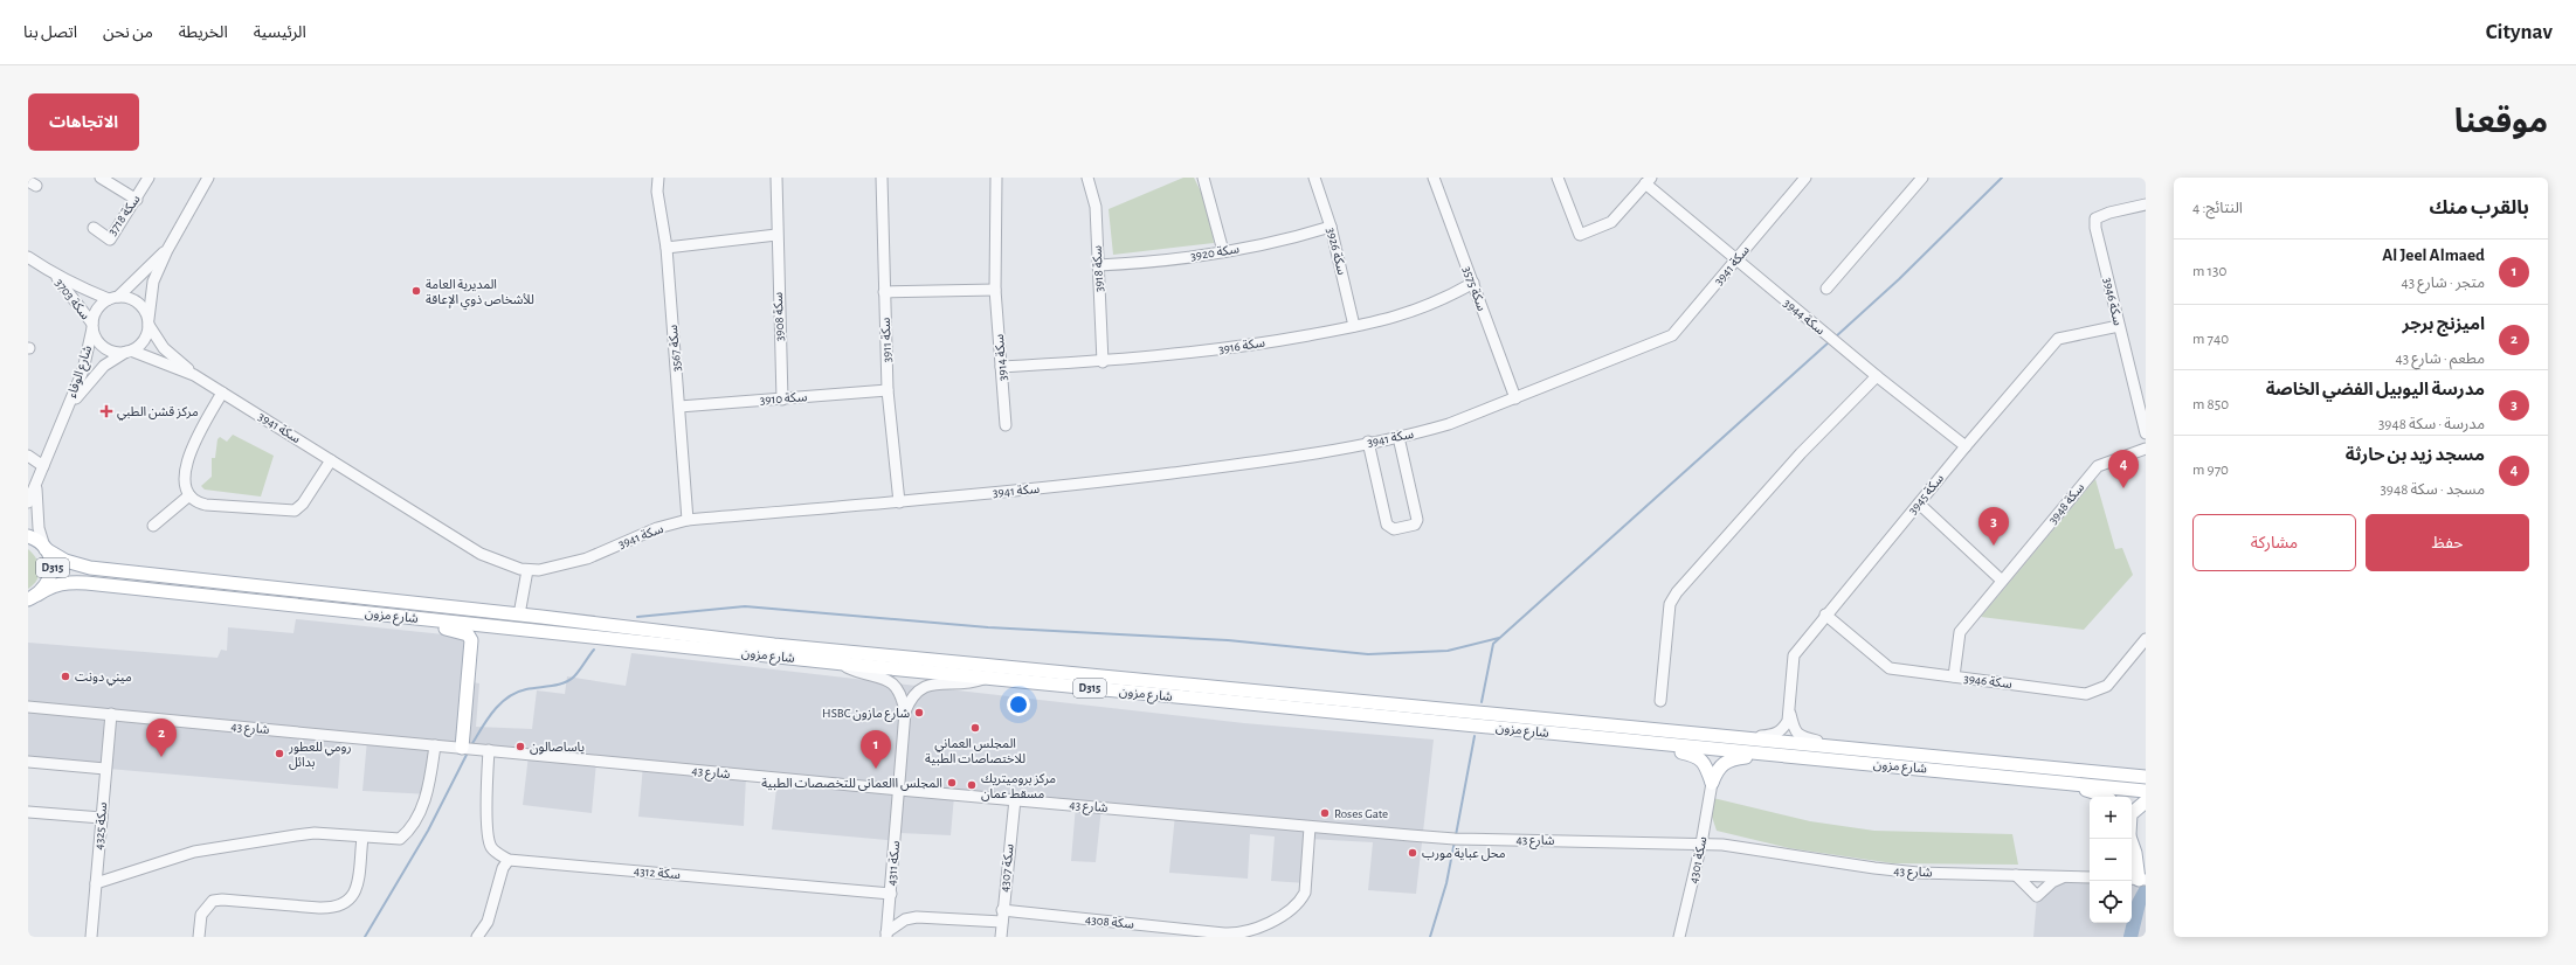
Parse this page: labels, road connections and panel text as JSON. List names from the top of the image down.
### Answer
{
  "streets": {
    "main road": ["D315", "شارع مزون"],
    "street": [
      "سكة 3718",
      "سكة 3926",
      "سكة 3920",
      "سكة 3941",
      "سكة 3918",
      "سكة 3575",
      "سكة 3703",
      "سكة 3946",
      "سكة 3908",
      "سكة 3944",
      "سكة 3911",
      "سكة 3916",
      "سكة 3567",
      "سكة 3914",
      "شارع الوفاء",
      "سكة 3910",
      "سكة 3945",
      "سكة 3948",
      "شارع 43",
      "سكة 4325",
      "سكة 4301",
      "سكة 4311",
      "سكة 4307",
      "سكة 4312",
      "سكة 4308"
    ]
  },
  "crossings": [
    ["سكة 3926", "سكة 3920"],
    ["سكة 3926", "سكة 3916"],
    ["سكة 3920", "سكة 3918"],
    ["سكة 3941", "سكة 3575"],
    ["سكة 3941", "سكة 3703"],
    ["سكة 3941", "سكة 3944"],
    ["سكة 3941", "سكة 3911"],
    ["سكة 3941", "سكة 3567"],
    ["سكة 3941", "شارع الوفاء"],
    ["سكة 3918", "سكة 3916"],
    ["سكة 3575", "سكة 3916"],
    ["سكة 3703", "شارع الوفاء"],
    ["سكة 3946", "سكة 3945"],
    ["سكة 3946", "سكة 3948"],
    ["سكة 3908", "سكة 3910"],
    ["سكة 3944", "سكة 3945"],
    ["سكة 3911", "سكة 3910"],
    ["سكة 3916", "سكة 3914"],
    ["سكة 3567", "سكة 3910"],
    ["شارع الوفاء", "D315"],
    ["شارع الوفاء", "شارع مزون"],
    ["D315", "شارع مزون"],
    ["شارع 43", "سكة 4325"],
    ["شارع 43", "سكة 4301"],
    ["شارع 43", "سكة 4311"],
    ["شارع 43", "سكة 4307"],
    ["شارع 43", "سكة 4308"],
    ["سكة 4311", "سكة 4312"],
    ["سكة 4307", "سكة 4308"]
  ],
  "places": {
    "other": [
      "المديرية العامة للأشخاص ذوي الإعاقة",
      "ميني دونت",
      "HSBC شارع مازون",
      "المجلس العماني للاختصاصات الطبية",
      "ياساصالون",
      "رومي للعطور بدائل",
      "المجلس االعمانى للتخصصات الطبية",
      "مركز بروميتريك مسقط عمان",
      "Roses Gate",
      "محل عباية مورب"
    ],
    "health": ["مركز قشن الطبي"]
  },
  "page": {
    "header": "Citynav",
    "nav": [
      "الرئيسية",
      "الخريطة",
      "من نحن",
      "اتصل بنا"
    ],
    "title": "موقعنا",
    "buttons": [
      "الاتجاهات",
      ["حفظ", "مشاركة"]
    ],
    "heading": ["بالقرب منك", "النتائج: 4"],
    "list": [
      {
        "mark": "1",
        "name": "Al Jeel Almaed",
        "note": "متجر · شارع 43",
        "value": "130 m"
      },
      {
        "mark": "2",
        "name": "اميزنج برجر",
        "note": "مطعم · شارع 43",
        "value": "740 m"
      },
      {
        "mark": "3",
        "name": "مدرسة اليوبيل الفضي الخاصة",
        "note": "مدرسة · سكة 3948",
        "value": "850 m"
      },
      {
        "mark": "4",
        "name": "مسجد زيد بن حارثة",
        "note": "مسجد · سكة 3948",
        "value": "970 m"
      }
    ],
    "pins": [
      "4",
      "3",
      "2",
      "1"
    ],
    "map_buttons": ["+", "−"]
  }
}
